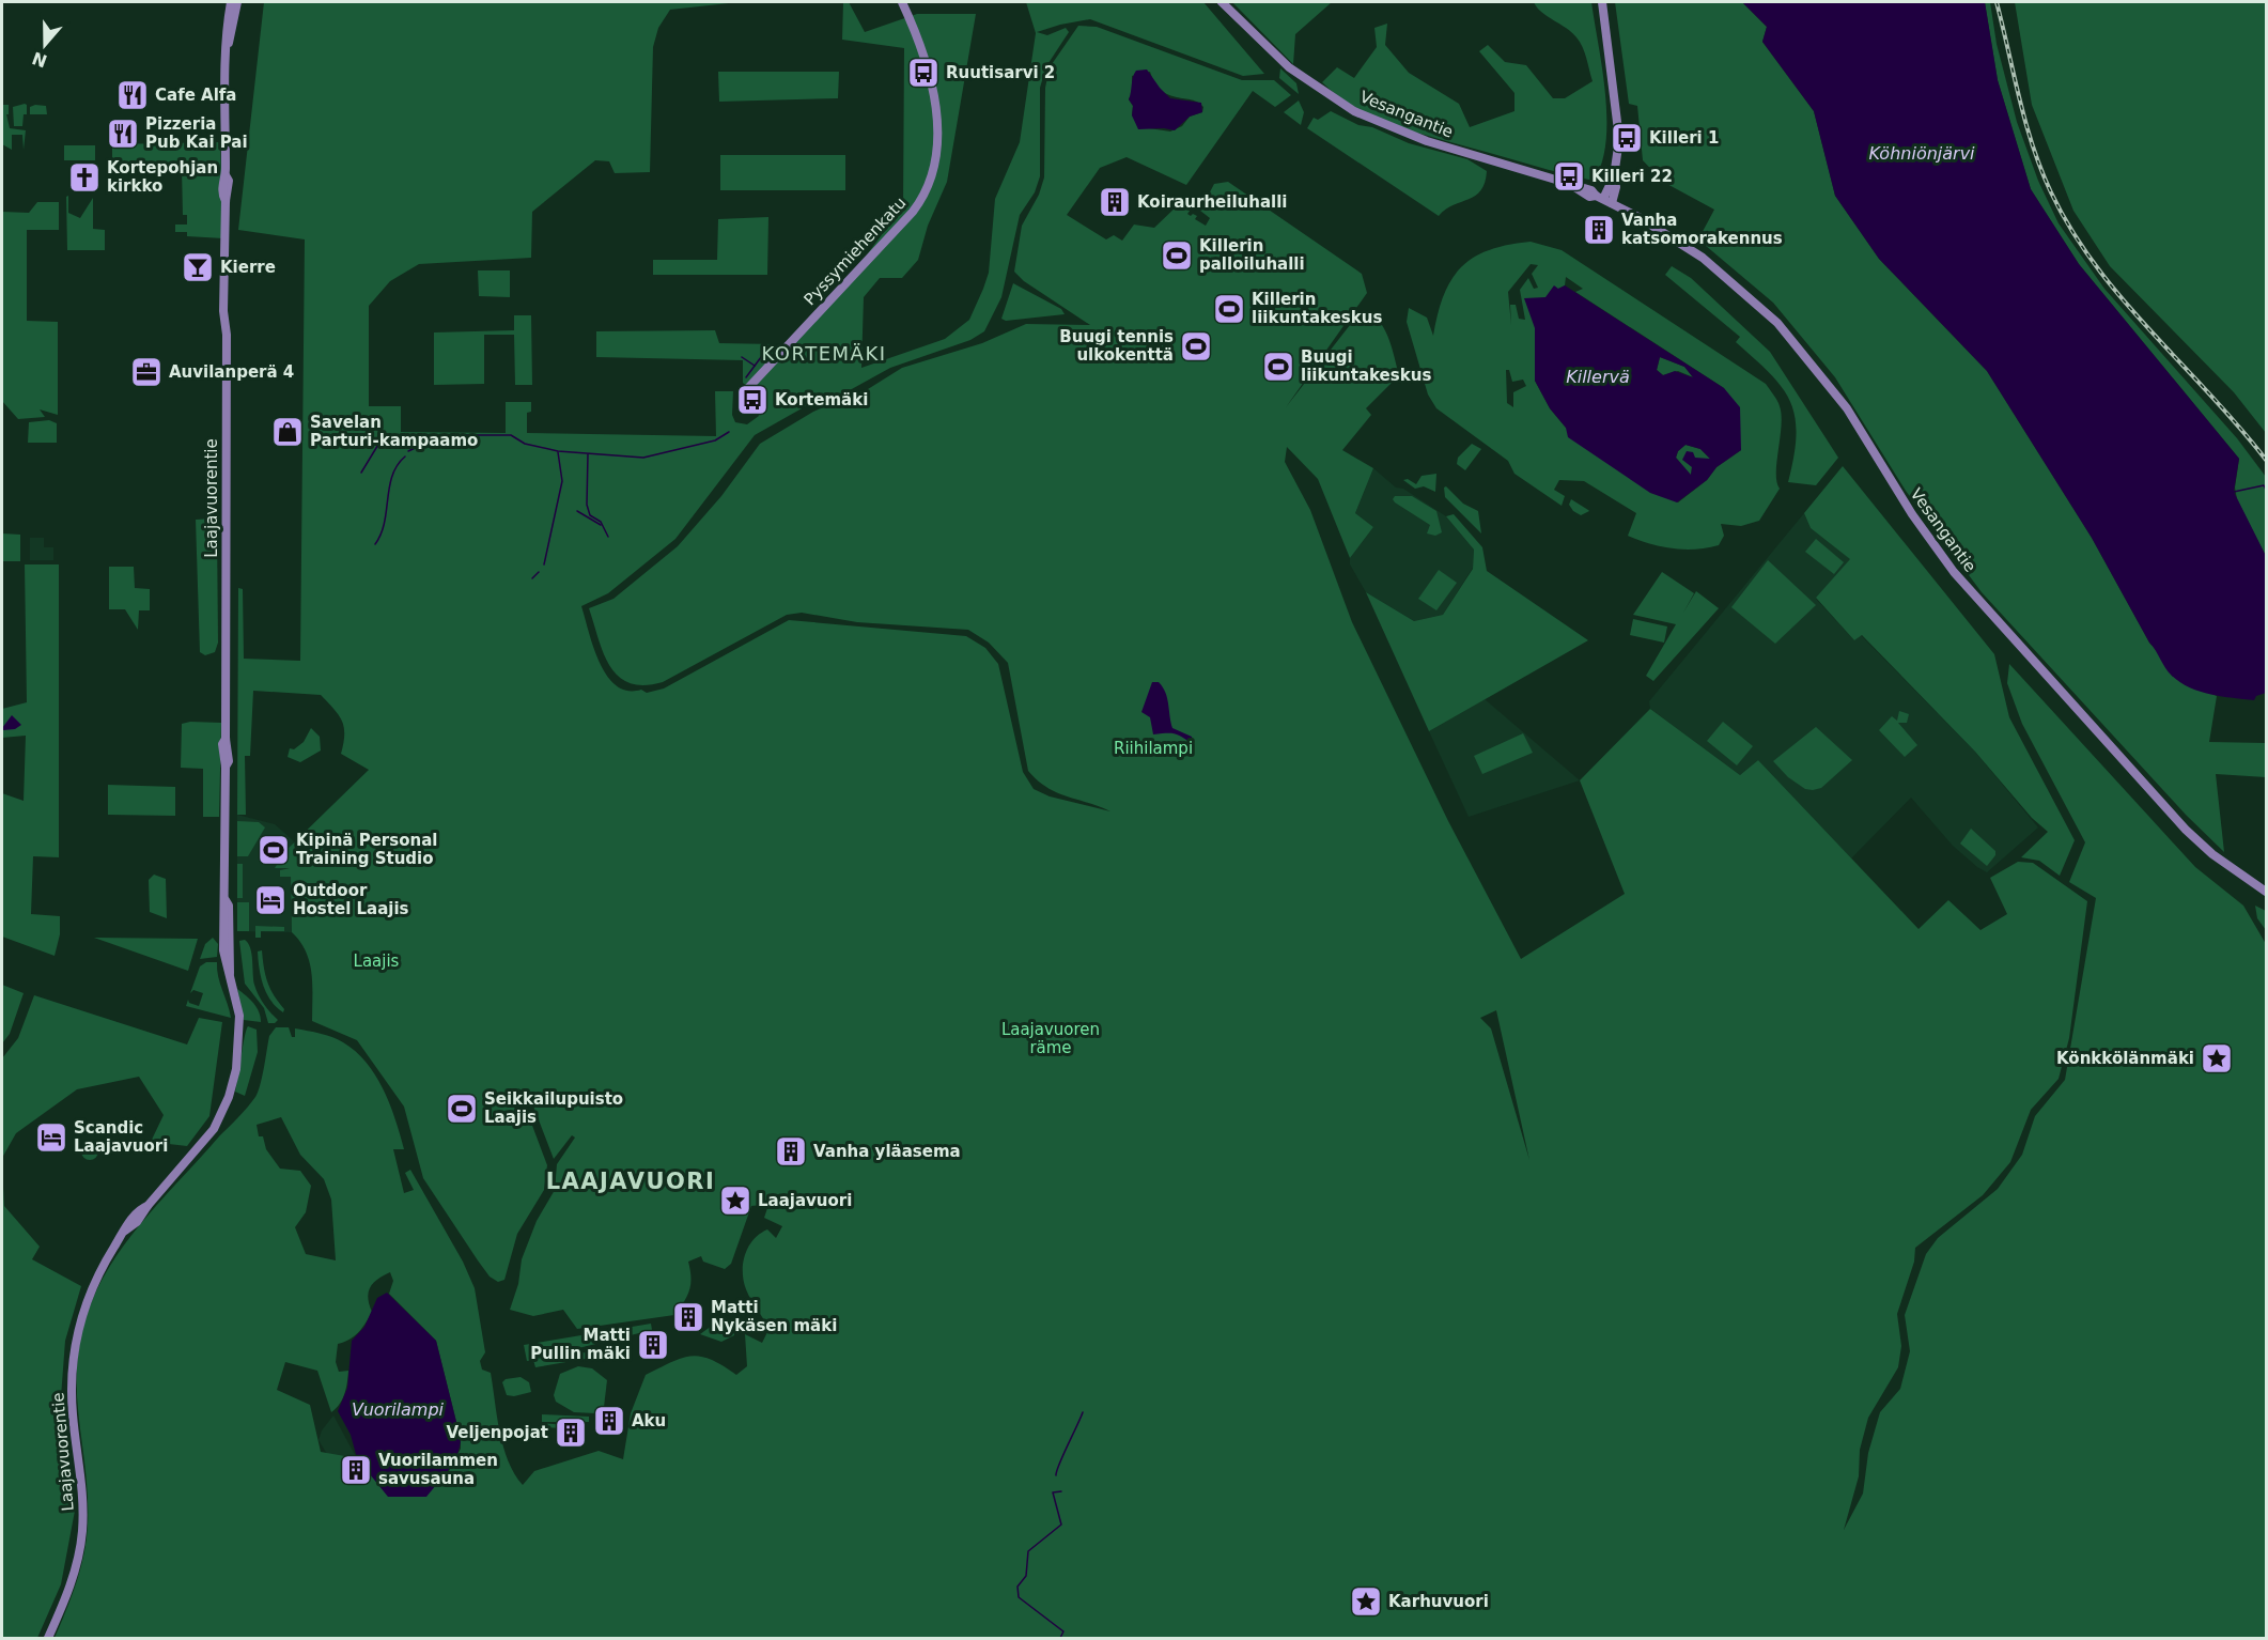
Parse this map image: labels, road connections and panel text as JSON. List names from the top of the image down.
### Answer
{
  "streets": {
    "street": ["Vesangantie", "Pyssymiehenkatu", "Laajavuorentie"]
  },
  "districts": ["KORTEMÄKI", "LAAJAVUORI"],
  "water": ["Köhniönjärvi", "Killervä", "Vuorilampi"],
  "parks": ["Riihilampi", "Laajis", "Laajavuoren räme"],
  "places": {
    "bus stop": [
      "Ruutisarvi 2",
      "Killeri 1",
      "Killeri 22",
      "Kortemäki"
    ],
    "restaurant": ["Cafe Alfa", "Pizzeria Pub Kai Pai"],
    "church": ["Kortepohjan kirkko"],
    "building": [
      "Koiraurheiluhalli",
      "Vanha katsomorakennus",
      "Vanha yläasema",
      "Matti Nykäsen mäki",
      "Matti Pullin mäki",
      "Aku",
      "Veljenpojat",
      "Vuorilammen savusauna"
    ],
    "sports": [
      "Killerin palloiluhalli",
      "Killerin liikuntakeskus",
      "Buugi tennis ulkokenttä",
      "Buugi liikuntakeskus",
      "Kipinä Personal Training Studio",
      "Seikkailupuisto Laajis"
    ],
    "bar": ["Kierre"],
    "office": ["Auvilanperä 4"],
    "shop": ["Savelan Parturi-kampaamo"],
    "hotel": ["Outdoor Hostel Laajis", "Scandic Laajavuori"],
    "place": ["Könkkölänmäki", "Laajavuori", "Karhuvuori"]
  },
  "north": "bottom"
}
